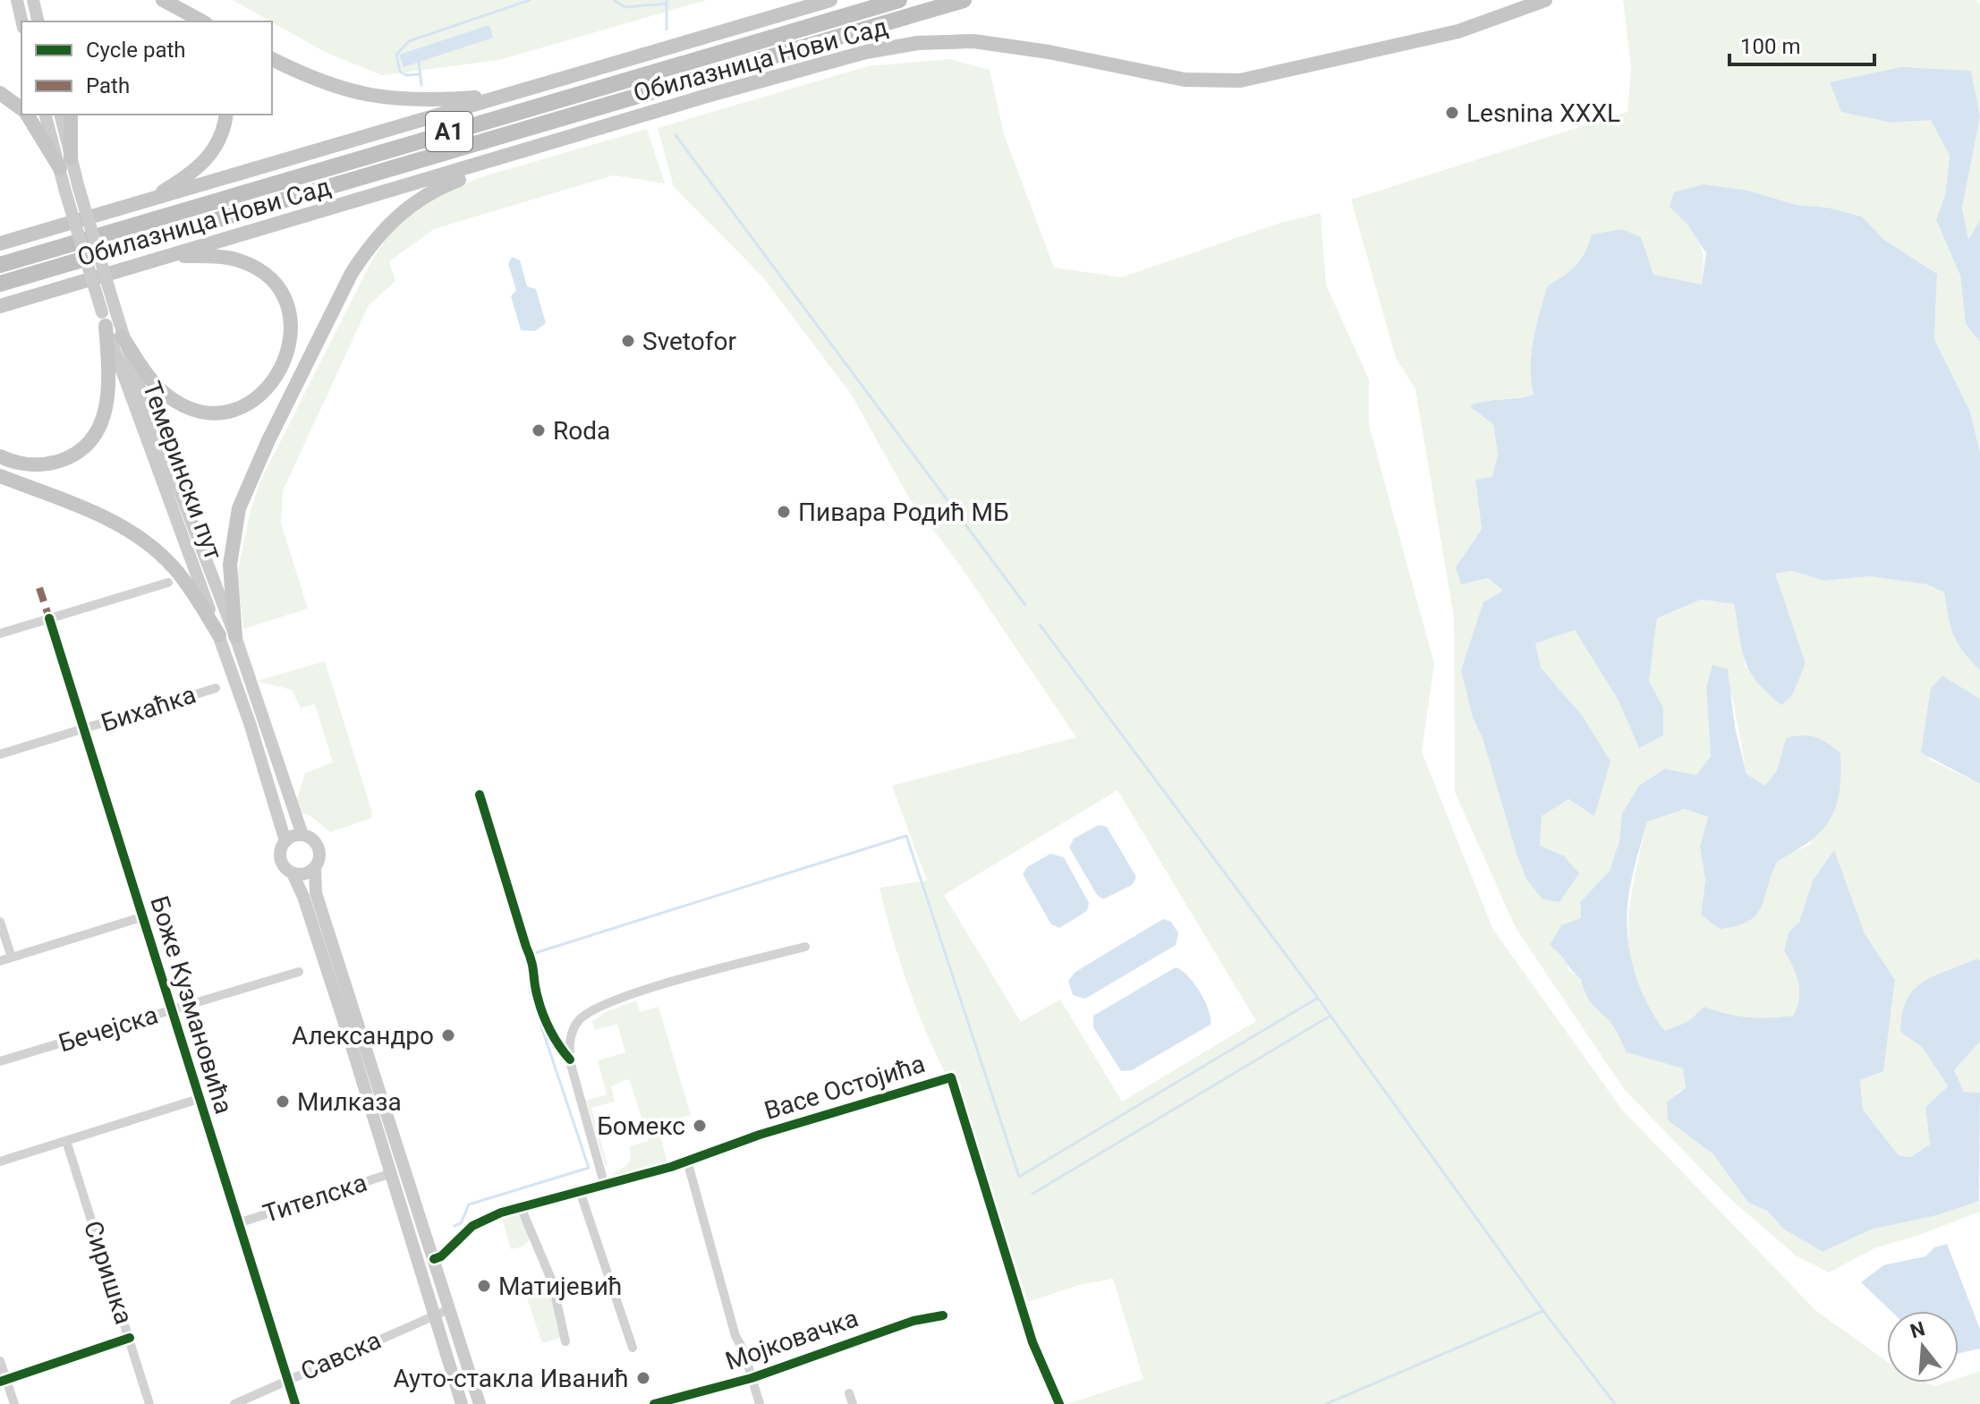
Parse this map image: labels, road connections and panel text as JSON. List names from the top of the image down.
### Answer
{
  "streets": {
    "highway": ["A1"],
    "main road": ["Обилазница Нови Сад", "Темерински пут"],
    "street": [
      "Бихаћка",
      "Боже Кузмановића",
      "Бечејска",
      "Васе Остојића",
      "Тителска",
      "Сиришка",
      "Мојковачка",
      "Савска"
    ]
  },
  "crossings": [
    ["Бихаћка", "Боже Кузмановића"],
    ["Боже Кузмановића", "Бечејска"],
    ["Боже Кузмановића", "Тителска"],
    ["Боже Кузмановића", "Савска"]
  ],
  "places": [
    "Lesnina XXXL",
    "Svetofor",
    "Roda",
    "Пивара Родић МБ",
    "Александро",
    "Милказа",
    "Бомекс",
    "Матијевић",
    "Ауто-стакла Иванић"
  ],
  "legend": ["Cycle path", "Path"],
  "scale_bar": "100 m",
  "north": "top"
}
